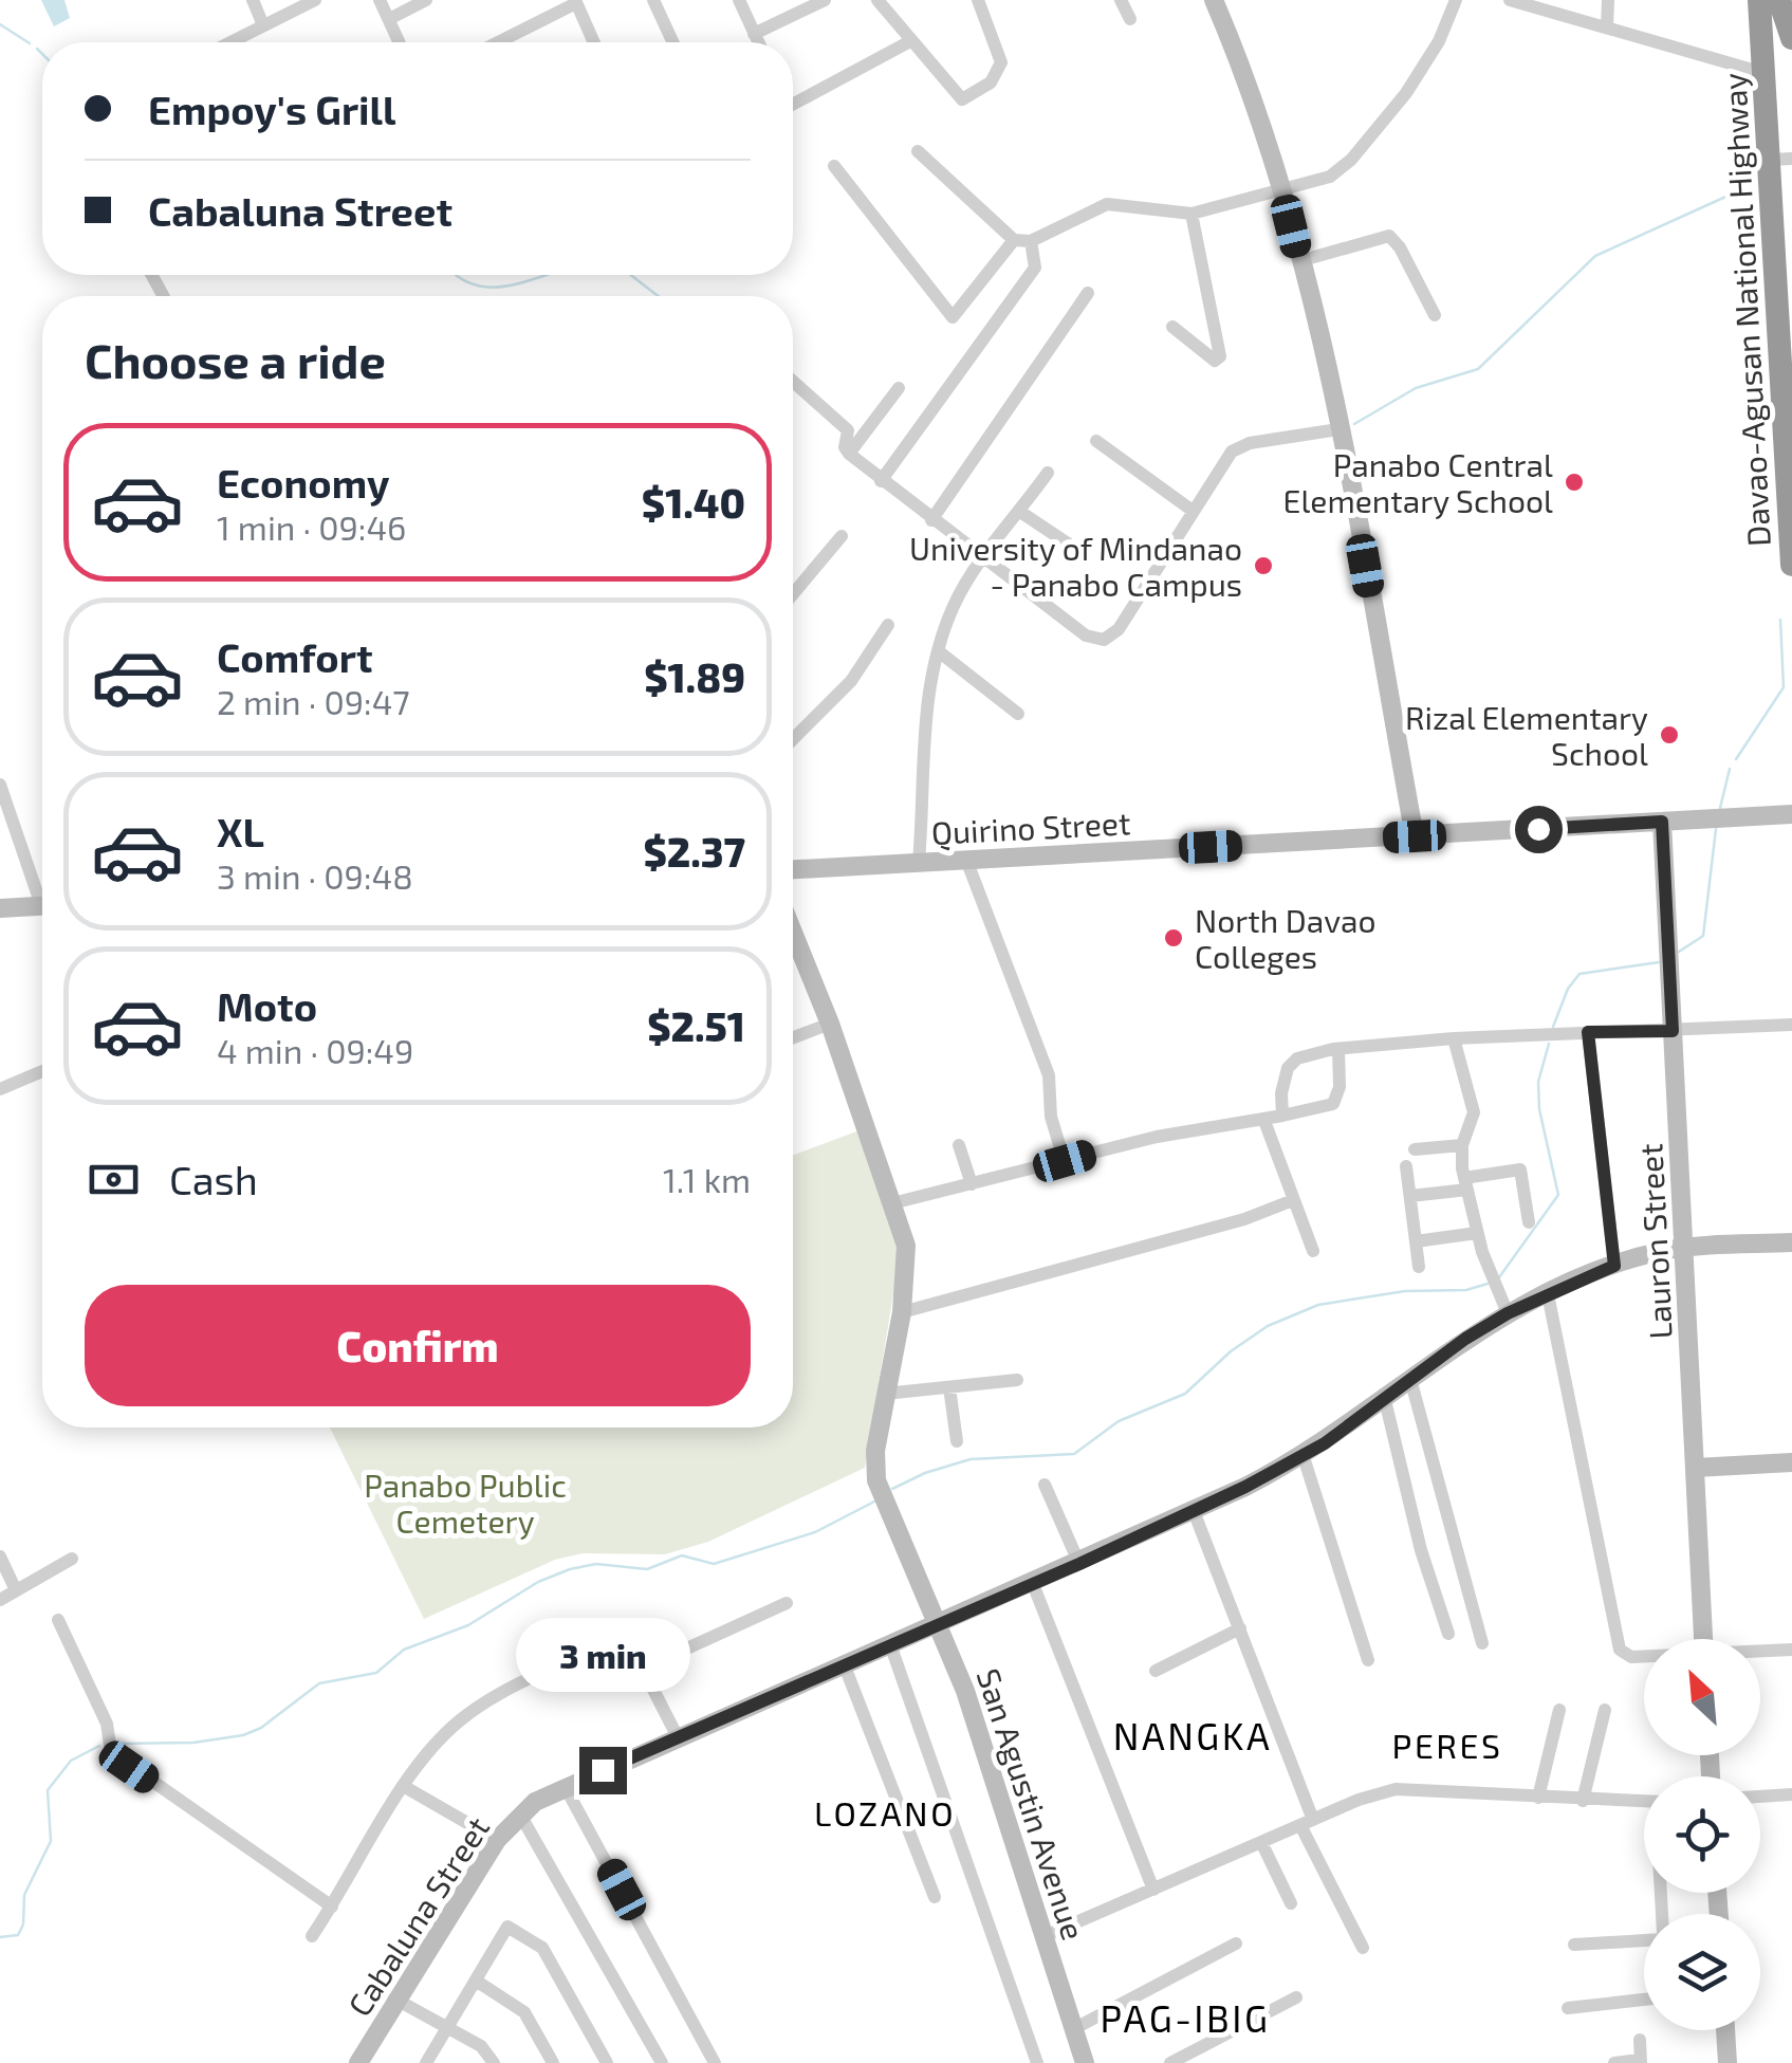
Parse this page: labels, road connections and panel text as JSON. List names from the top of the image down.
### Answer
{
  "streets": {
    "highway": ["Davao-Agusan National Highway"],
    "street": [
      "Quirino Street",
      "Lauron Street",
      "San Agustin Avenue",
      "Cabaluna Street"
    ]
  },
  "crossings": [
    ["Quirino Street", "Lauron Street"],
    ["Lauron Street", "Cabaluna Street"],
    ["San Agustin Avenue", "Cabaluna Street"]
  ],
  "districts": [
    "NANGKA",
    "PERES",
    "LOZANO",
    "PAG-IBIG"
  ],
  "parks": ["Panabo Public Cemetery"],
  "places": [
    "Panabo Central Elementary School",
    "University of Mindanao - Panabo Campus",
    "Rizal Elementary School",
    "North Davao Colleges"
  ],
  "north": "top left",
  "page": {
    "banner": ["Empoy's Grill", "Cabaluna Street"],
    "heading": "Choose a ride",
    "list": [
      {
        "name": "Economy",
        "note": "1 min · 09:46",
        "value": "$1.40"
      },
      {
        "name": "Comfort",
        "note": "2 min · 09:47",
        "value": "$1.89"
      },
      {
        "name": "XL",
        "note": "3 min · 09:48",
        "value": "$2.37"
      },
      {
        "name": "Moto",
        "note": "4 min · 09:49",
        "value": "$2.51"
      }
    ],
    "pay": ["Cash", "1.1 km"],
    "buttons": "Confirm",
    "bubble": "3 min"
  }
}
